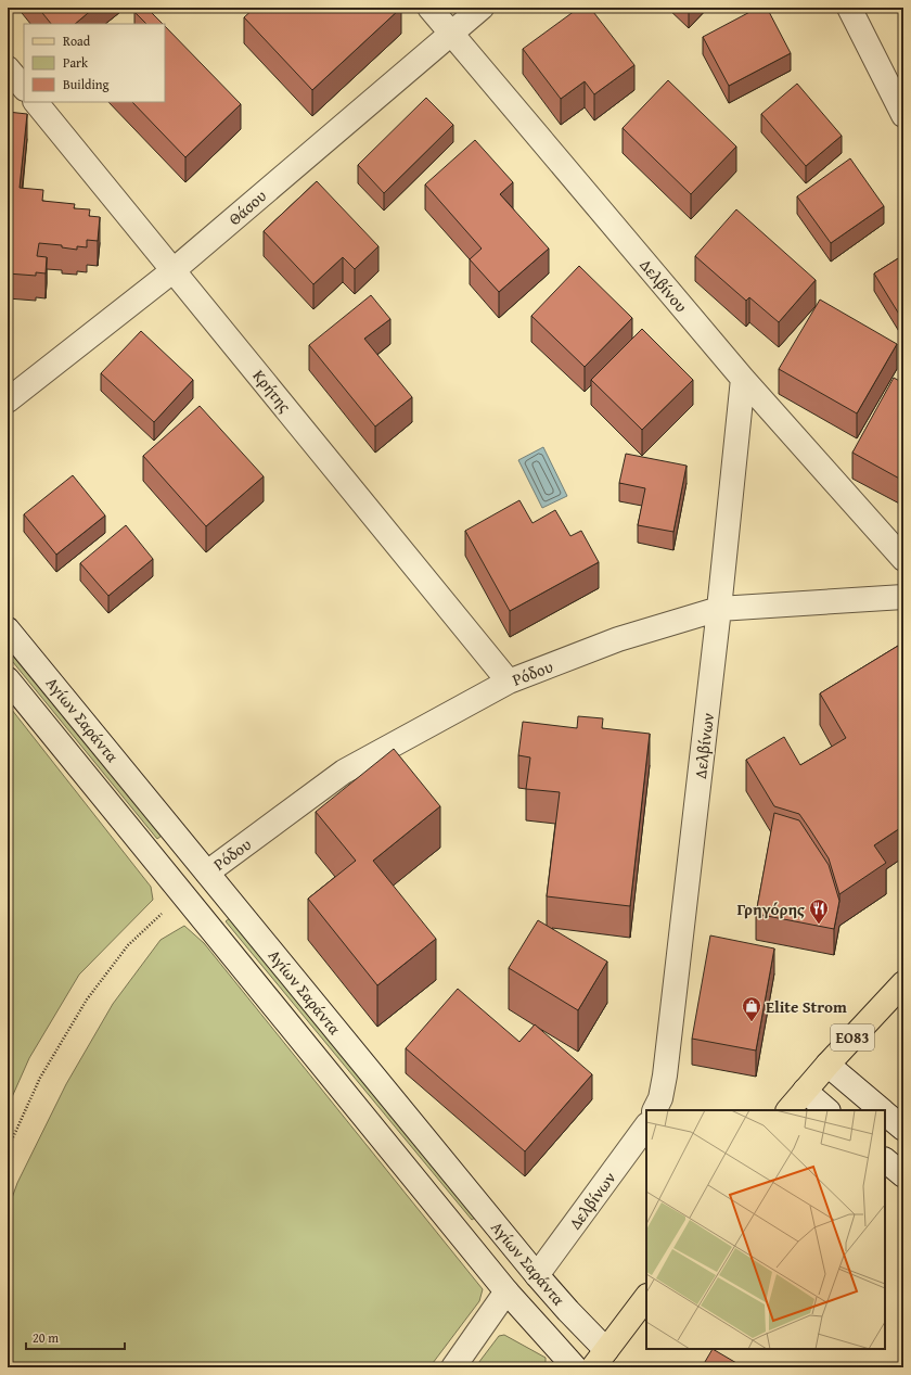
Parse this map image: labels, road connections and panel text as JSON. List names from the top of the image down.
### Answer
{
  "streets": {
    "main road": ["ΕΟ83"],
    "street": [
      "Θάσου",
      "Δελβίνου",
      "Κρήτης",
      "Ρόδου",
      "Αγίων Σαράντα",
      "Δελβίνων"
    ]
  },
  "crossings": [
    ["Θάσου", "Δελβίνου"],
    ["Θάσου", "Κρήτης"],
    ["Δελβίνου", "Δελβίνων"],
    ["Κρήτης", "Ρόδου"],
    ["Ρόδου", "Αγίων Σαράντα"],
    ["Ρόδου", "Δελβίνων"],
    ["Αγίων Σαράντα", "Δελβίνων"]
  ],
  "places": {
    "restaurant": ["Γρηγόρης"],
    "shop": ["Elite Strom"]
  },
  "legend": ["Road", "Park", "Building"],
  "scale_bar": "20 m"
}
